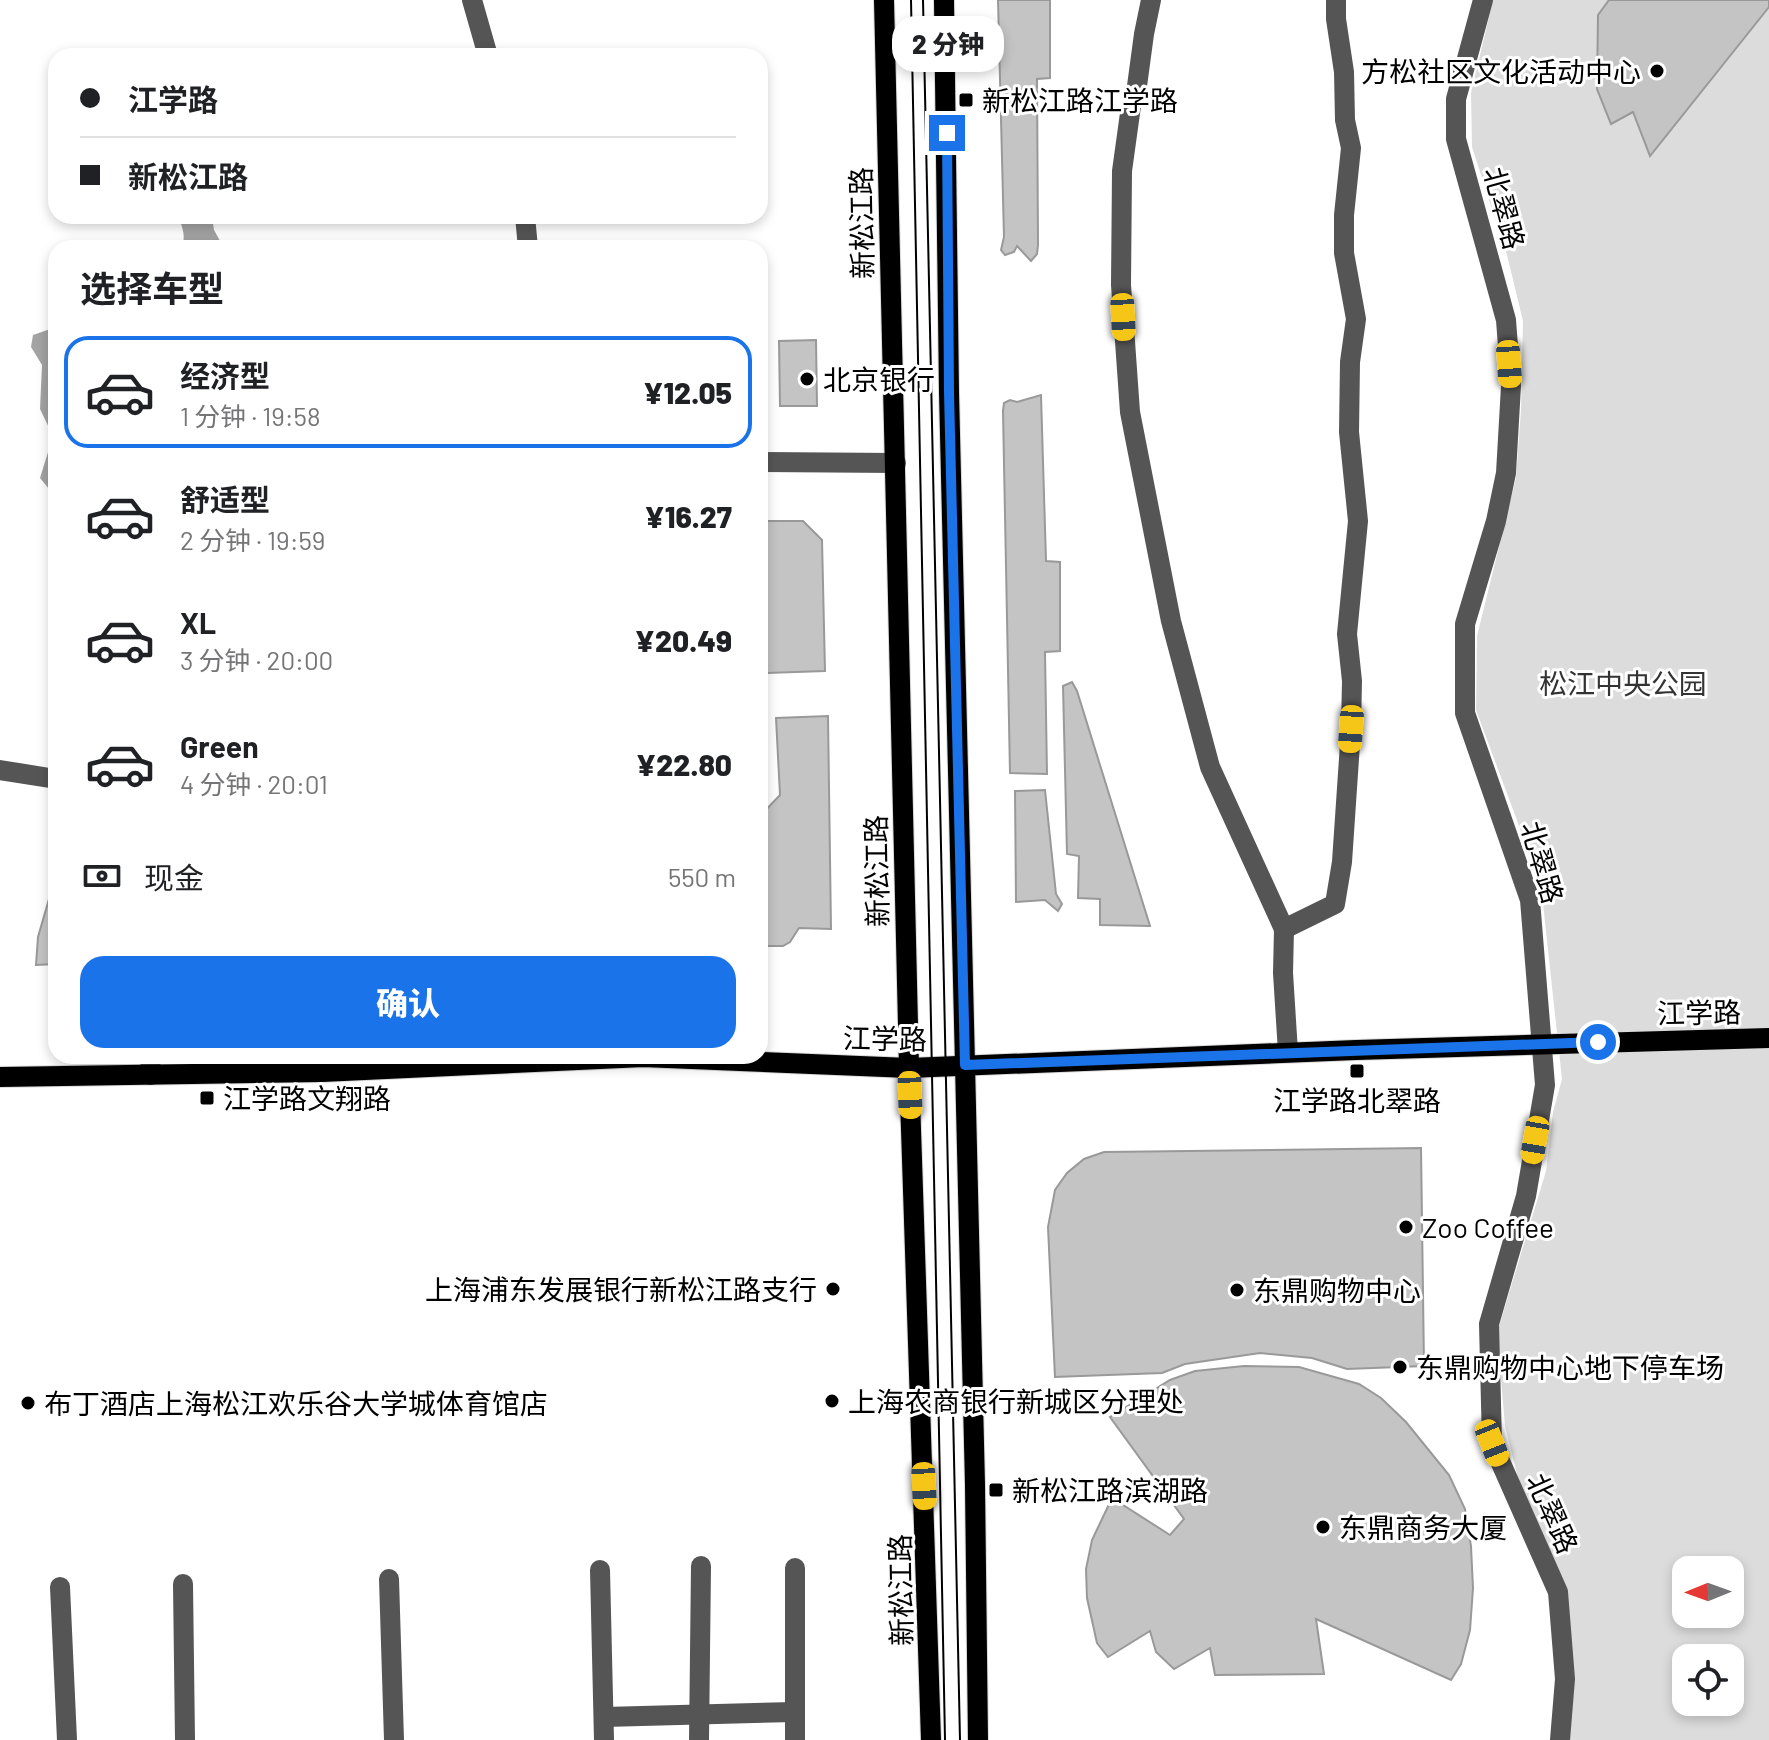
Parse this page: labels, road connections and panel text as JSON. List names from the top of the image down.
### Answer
{
  "streets": {
    "main road": ["新松江路", "江学路"],
    "street": ["北翠路"]
  },
  "crossings": [
    ["北翠路", "江学路"],
    ["新松江路", "江学路"]
  ],
  "parks": ["松江中央公园"],
  "places": {
    "other": [
      "方松社区文化活动中心",
      "北京银行",
      "Zoo Coffee",
      "上海浦东发展银行新松江路支行",
      "东鼎购物中心",
      "东鼎购物中心地下停车场",
      "上海农商银行新城区分理处",
      "布丁酒店上海松江欢乐谷大学城体育馆店",
      "东鼎商务大厦"
    ],
    "transit": [
      "新松江路江学路",
      "江学路北翠路",
      "江学路文翔路",
      "新松江路滨湖路"
    ]
  },
  "north": "left",
  "page": {
    "bubble": "2 分钟",
    "banner": ["江学路", "新松江路"],
    "heading": "选择车型",
    "list": [
      {
        "name": "经济型",
        "note": "1 分钟 · 19:58",
        "value": "¥12.05"
      },
      {
        "name": "舒适型",
        "note": "2 分钟 · 19:59",
        "value": "¥16.27"
      },
      {
        "name": "XL",
        "note": "3 分钟 · 20:00",
        "value": "¥20.49"
      },
      {
        "name": "Green",
        "note": "4 分钟 · 20:01",
        "value": "¥22.80"
      }
    ],
    "pay": ["现金", "550 m"],
    "buttons": "确认"
  }
}
